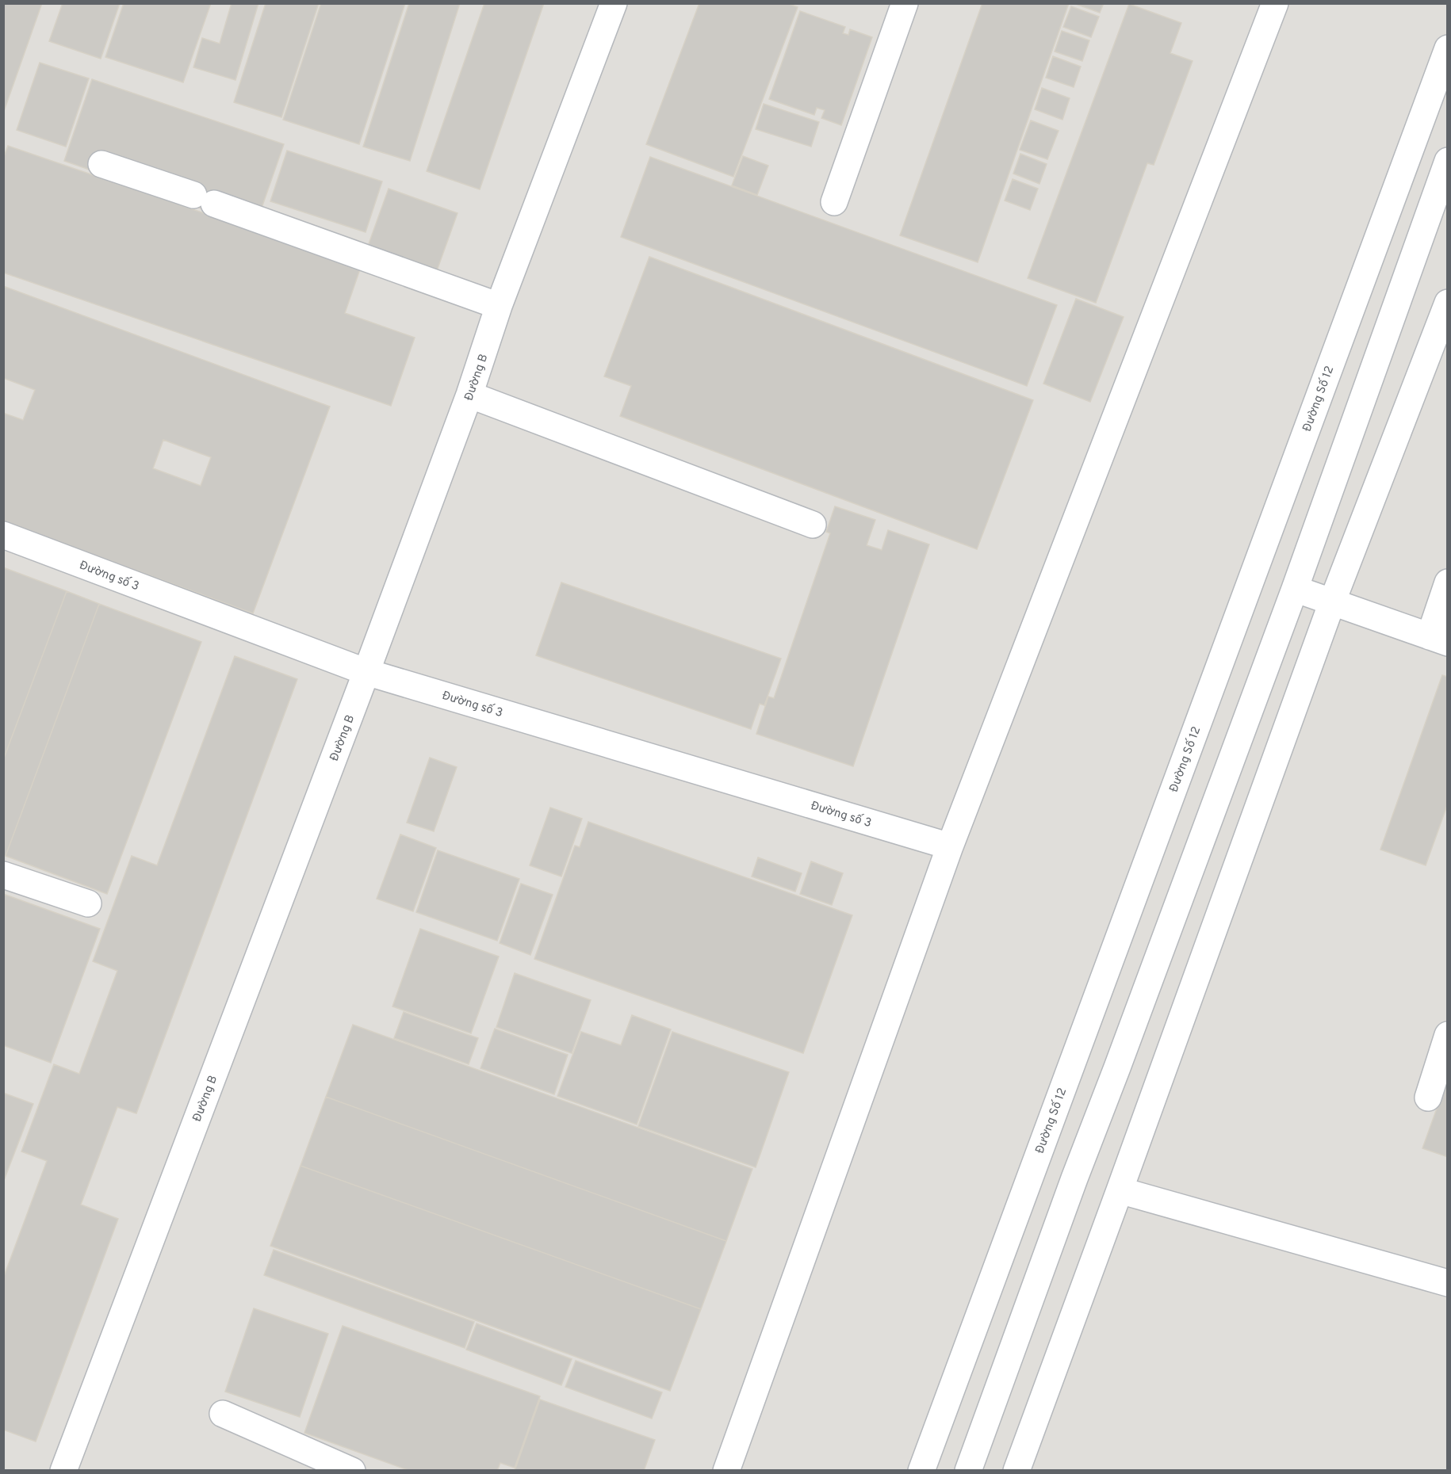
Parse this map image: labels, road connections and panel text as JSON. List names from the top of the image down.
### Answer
{
  "streets": {
    "street": ["Đường B", "Đường Số 12", "Đường số 3"]
  },
  "crossings": [
    ["Đường B", "Đường số 3"]
  ]
}
